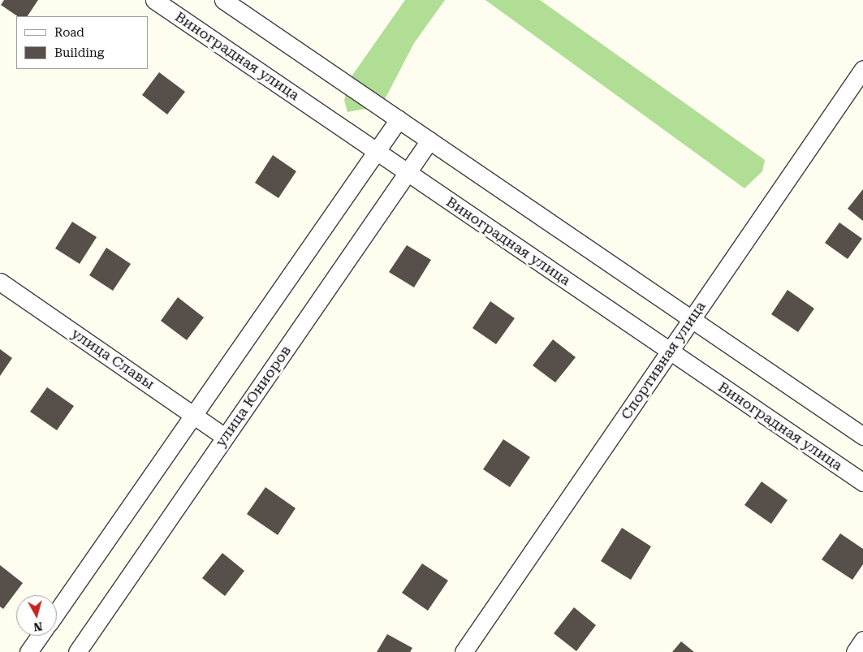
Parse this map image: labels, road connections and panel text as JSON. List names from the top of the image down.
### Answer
{
  "streets": {
    "street": [
      "Виноградная улица",
      "улица Славы",
      "Спортивная улица",
      "улица Юниоров"
    ]
  },
  "crossings": [
    ["Виноградная улица", "Спортивная улица"],
    ["Виноградная улица", "улица Юниоров"],
    ["улица Славы", "улица Юниоров"]
  ],
  "legend": ["Road", "Building"],
  "north": "bottom"
}
